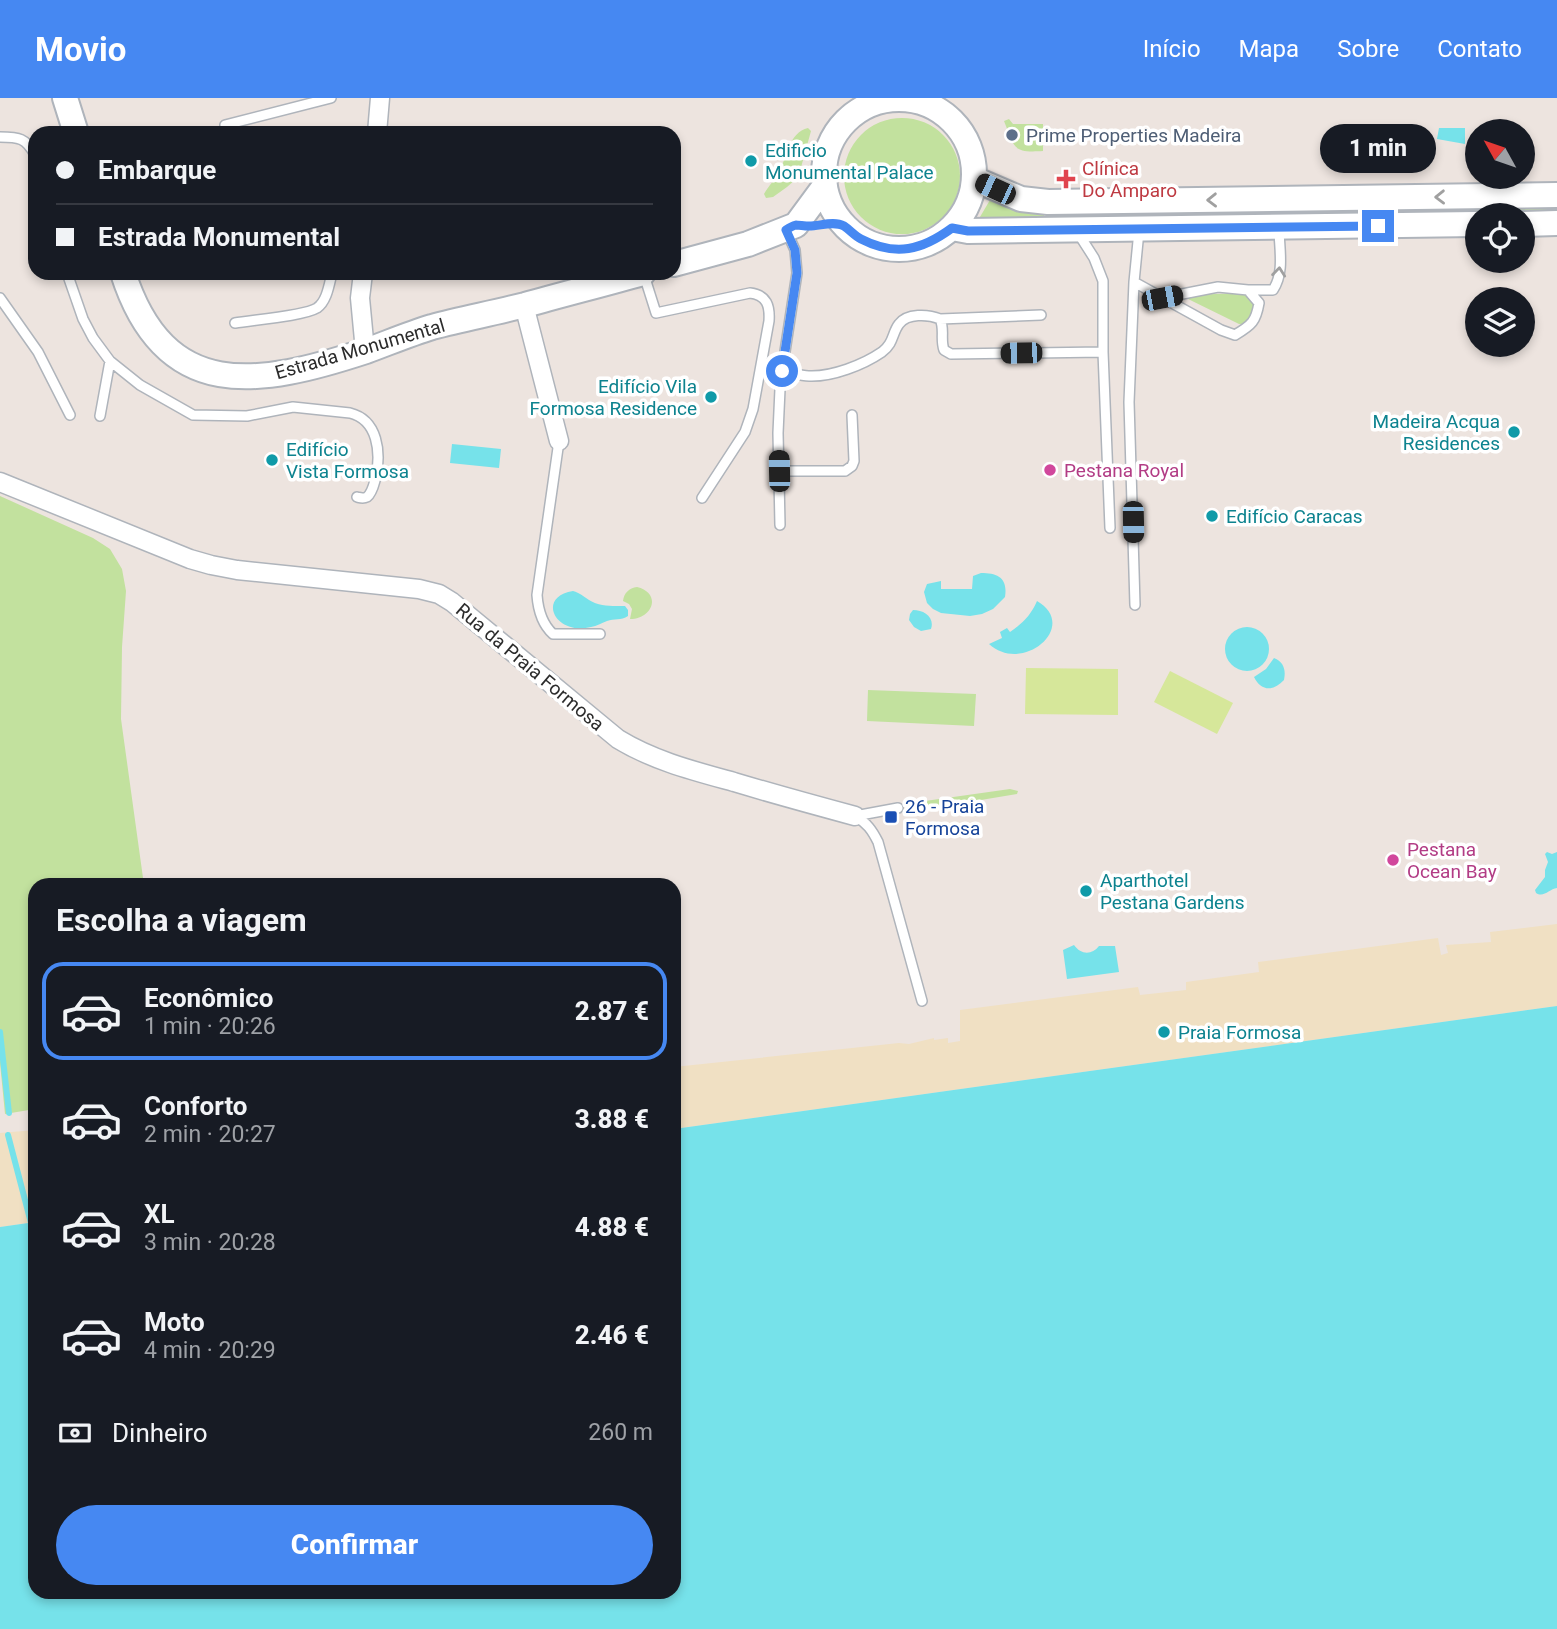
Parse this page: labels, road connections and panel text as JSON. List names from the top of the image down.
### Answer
{
  "streets": {
    "main road": ["Estrada Monumental"],
    "street": ["Rua da Praia Formosa"]
  },
  "places": {
    "other": [
      "Prime Properties Madeira",
      "Edificio Monumental Palace",
      "Edifício Vila Formosa Residence",
      "Madeira Acqua Residences",
      "Edifício Vista Formosa",
      "Pestana Royal",
      "Edifício Caracas",
      "Pestana Ocean Bay",
      "Aparthotel Pestana Gardens",
      "Praia Formosa"
    ],
    "health": ["Clínica Do Amparo"],
    "transit": ["26 - Praia Formosa"]
  },
  "north": "top left",
  "page": {
    "header": "Movio",
    "nav": [
      "Início",
      "Mapa",
      "Sobre",
      "Contato"
    ],
    "bubble": "1 min",
    "banner": ["Embarque", "Estrada Monumental"],
    "heading": "Escolha a viagem",
    "list": [
      {
        "name": "Econômico",
        "note": "1 min · 20:26",
        "value": "2.87 €"
      },
      {
        "name": "Conforto",
        "note": "2 min · 20:27",
        "value": "3.88 €"
      },
      {
        "name": "XL",
        "note": "3 min · 20:28",
        "value": "4.88 €"
      },
      {
        "name": "Moto",
        "note": "4 min · 20:29",
        "value": "2.46 €"
      }
    ],
    "pay": ["Dinheiro", "260 m"],
    "buttons": "Confirmar"
  }
}
